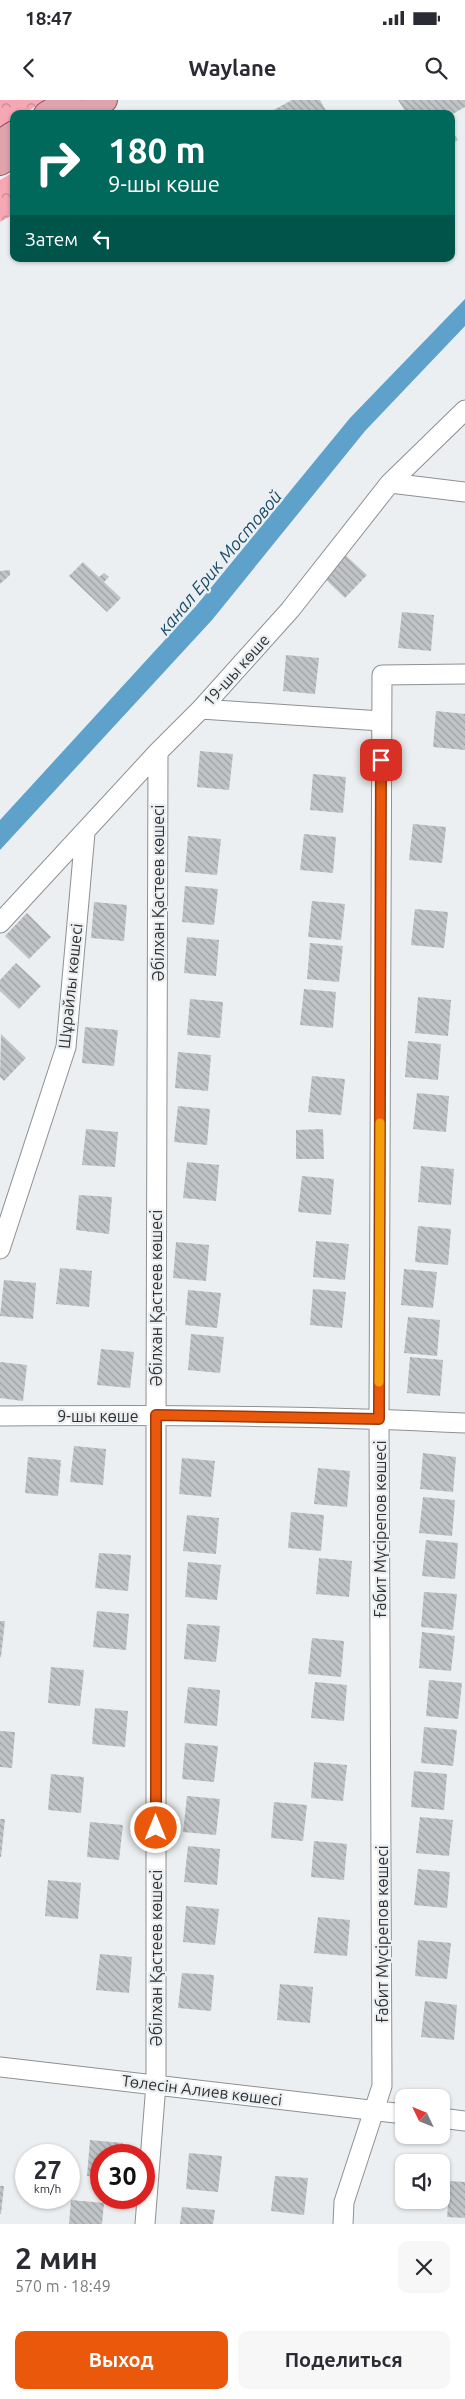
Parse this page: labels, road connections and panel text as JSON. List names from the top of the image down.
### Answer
{
  "streets": {
    "street": [
      "19-шы көше",
      "Әбілхан Қастеев көшесi",
      "Шұрайлы көшесі",
      "9-шы көше",
      "Ғабит Мүсірепов көшесi",
      "Төлесін Алиев көшесі"
    ]
  },
  "crossings": [
    ["19-шы көше", "Әбілхан Қастеев көшесi"],
    ["19-шы көше", "Шұрайлы көшесі"],
    ["Әбілхан Қастеев көшесi", "9-шы көше"],
    ["Әбілхан Қастеев көшесi", "Төлесін Алиев көшесі"],
    ["9-шы көше", "Ғабит Мүсірепов көшесi"],
    ["Ғабит Мүсірепов көшесi", "Төлесін Алиев көшесі"]
  ],
  "water": ["канал Ерик Мостовой"],
  "north": "top left",
  "page": {
    "status": "18:47",
    "header": "Waylane",
    "turn": ["180 m", "9-шы көше"],
    "then": "Затем",
    "speed": "27 km/h",
    "limit": "30",
    "heading": ["2 мин", "570 m · 18:49"],
    "buttons": ["Выход", "Поделиться"]
  }
}
